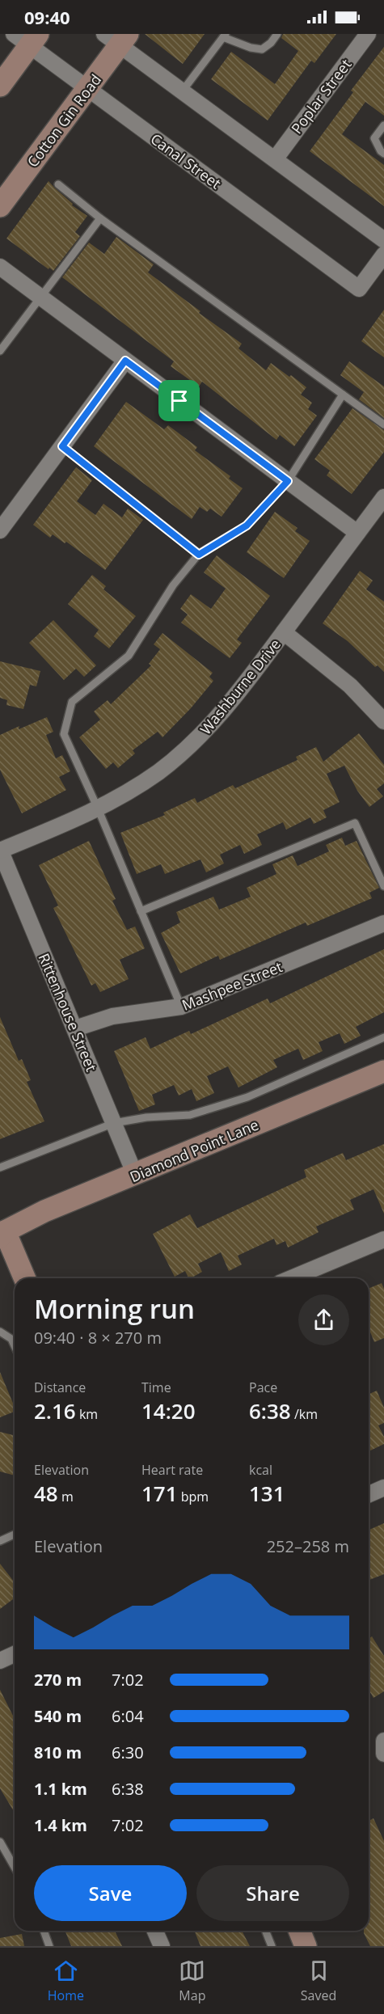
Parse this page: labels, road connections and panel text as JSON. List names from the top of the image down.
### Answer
{
  "streets": {
    "street": [
      "Poplar Street",
      "Cotton Gin Road",
      "Canal Street",
      "Washburne Drive",
      "Mashpee Street",
      "Rittenhouse Street",
      "Diamond Point Lane"
    ]
  },
  "crossings": [
    ["Cotton Gin Road", "Canal Street"],
    ["Washburne Drive", "Rittenhouse Street"],
    ["Mashpee Street", "Rittenhouse Street"],
    ["Rittenhouse Street", "Diamond Point Lane"]
  ],
  "page": {
    "status": "09:40",
    "heading": ["Morning run", "09:40 · 8 × 270 m"],
    "stats": [
      ["Distance", "2.16 km"],
      ["Time", "14:20"],
      ["Pace", "6:38 /km"],
      ["Elevation", "48 m"],
      ["Heart rate", "171 bpm"],
      ["kcal", "131"]
    ],
    "chart": ["Elevation", "252–258 m"],
    "list": [
      {
        "name": "270 m",
        "note": "7:02"
      },
      {
        "name": "540 m",
        "note": "6:04"
      },
      {
        "name": "810 m",
        "note": "6:30"
      },
      {
        "name": "1.1 km",
        "note": "6:38"
      },
      {
        "name": "1.4 km",
        "note": "7:02"
      }
    ],
    "buttons": ["Save", "Share"],
    "tabs": ["Home", "Map", "Saved"]
  }
}
